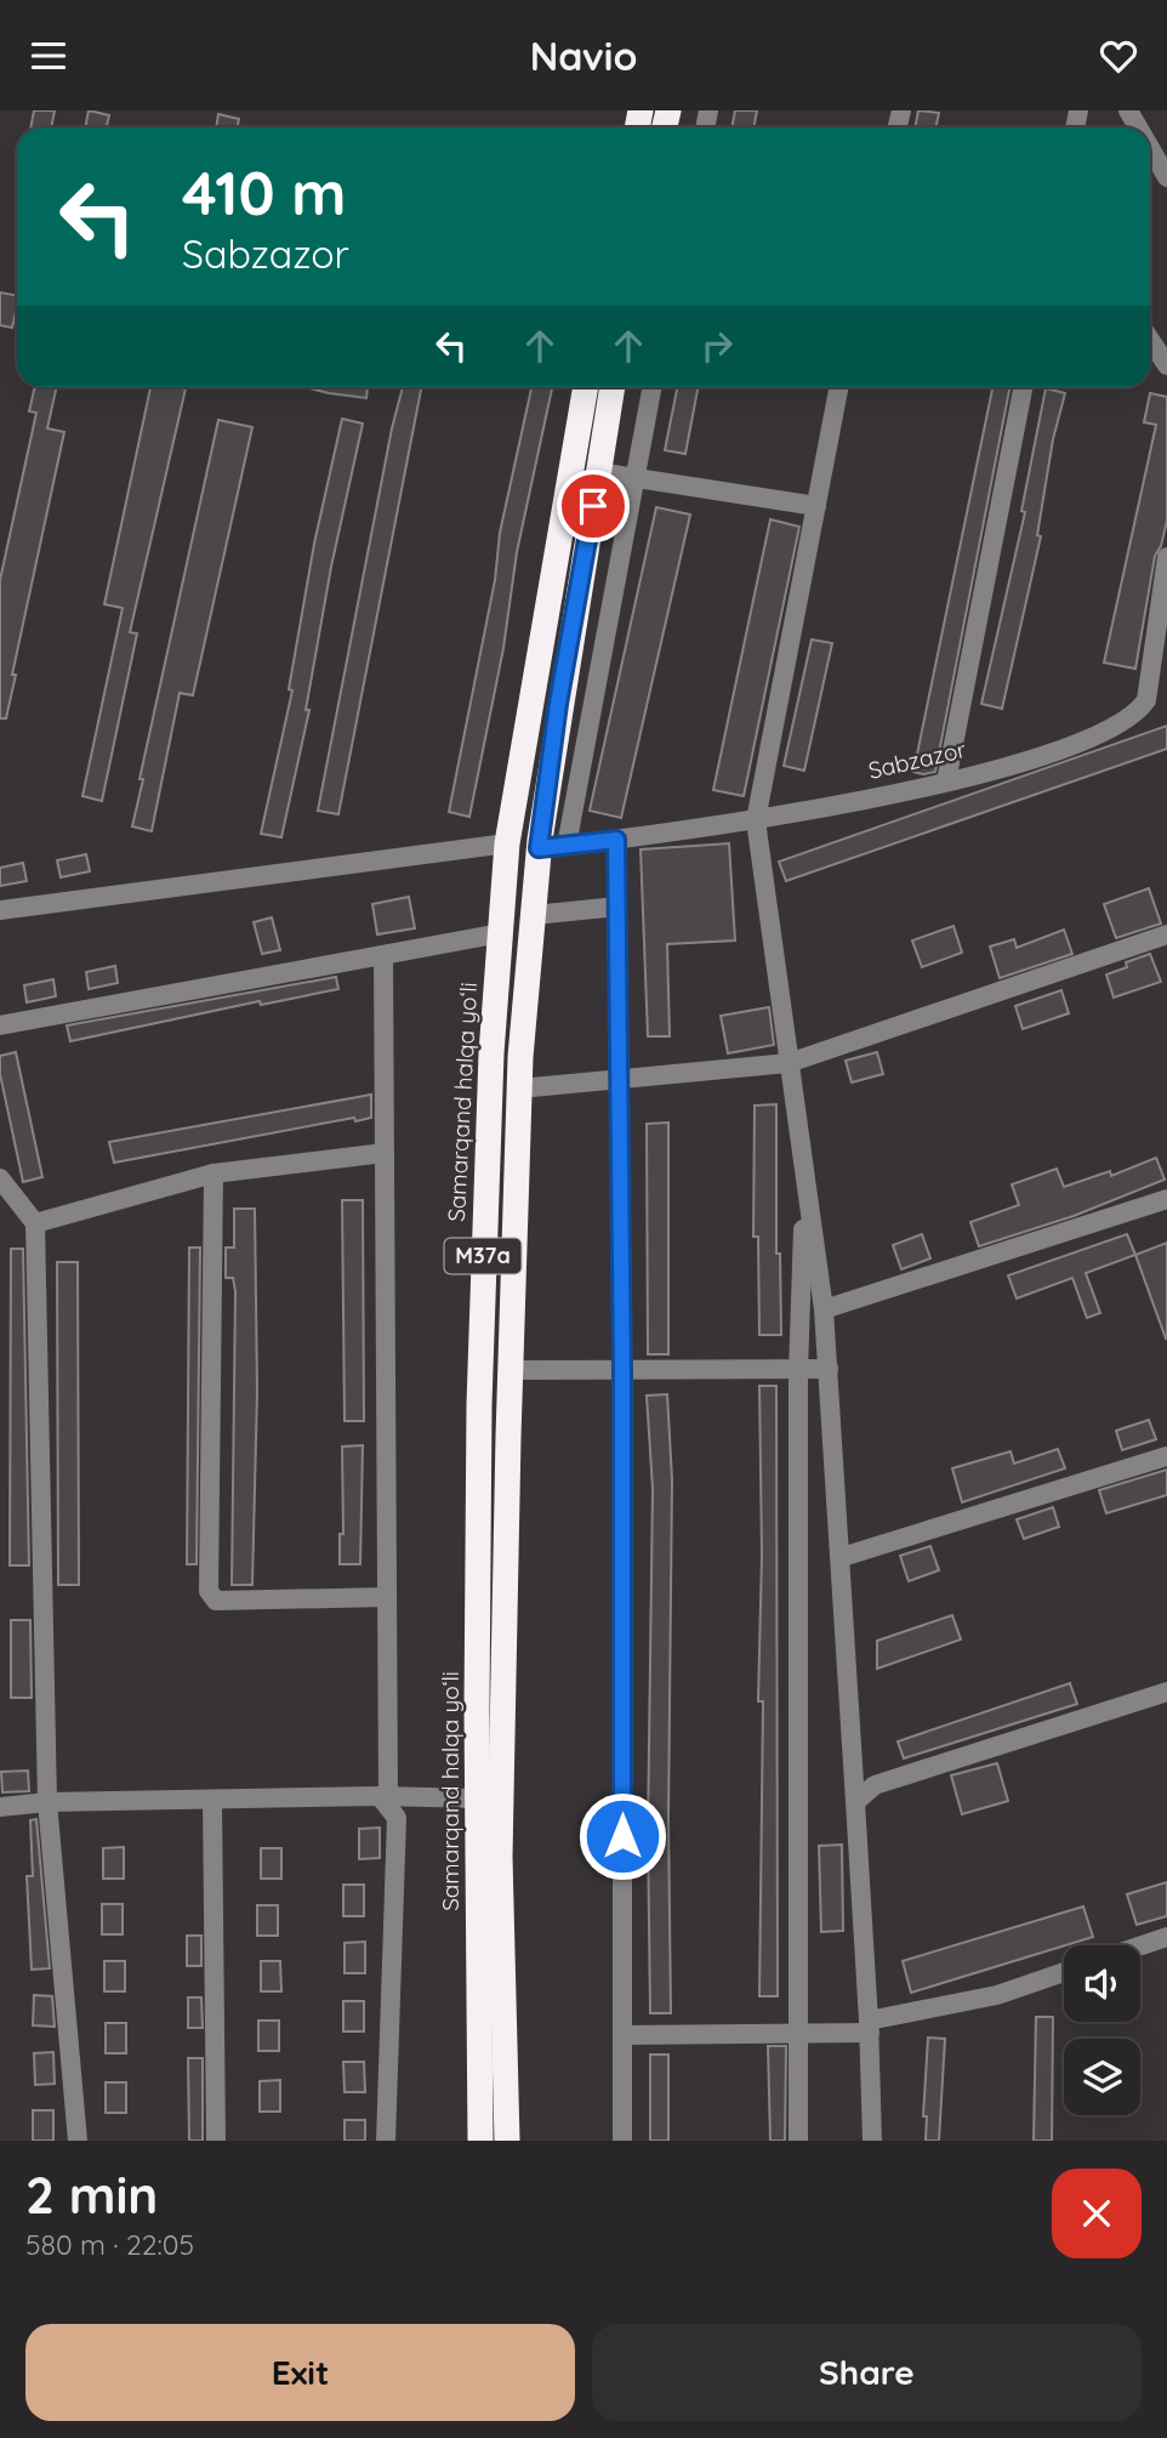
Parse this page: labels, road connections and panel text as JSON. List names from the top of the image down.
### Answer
{
  "streets": {
    "highway": ["Samarqand halqa yoʻli", "M37a"],
    "street": ["Sabzazor"]
  },
  "crossings": [
    ["Sabzazor", "M37a"]
  ],
  "page": {
    "header": "Navio",
    "turn": ["410 m", "Sabzazor"],
    "heading": ["2 min", "580 m · 22:05"],
    "buttons": ["Exit", "Share"]
  }
}
